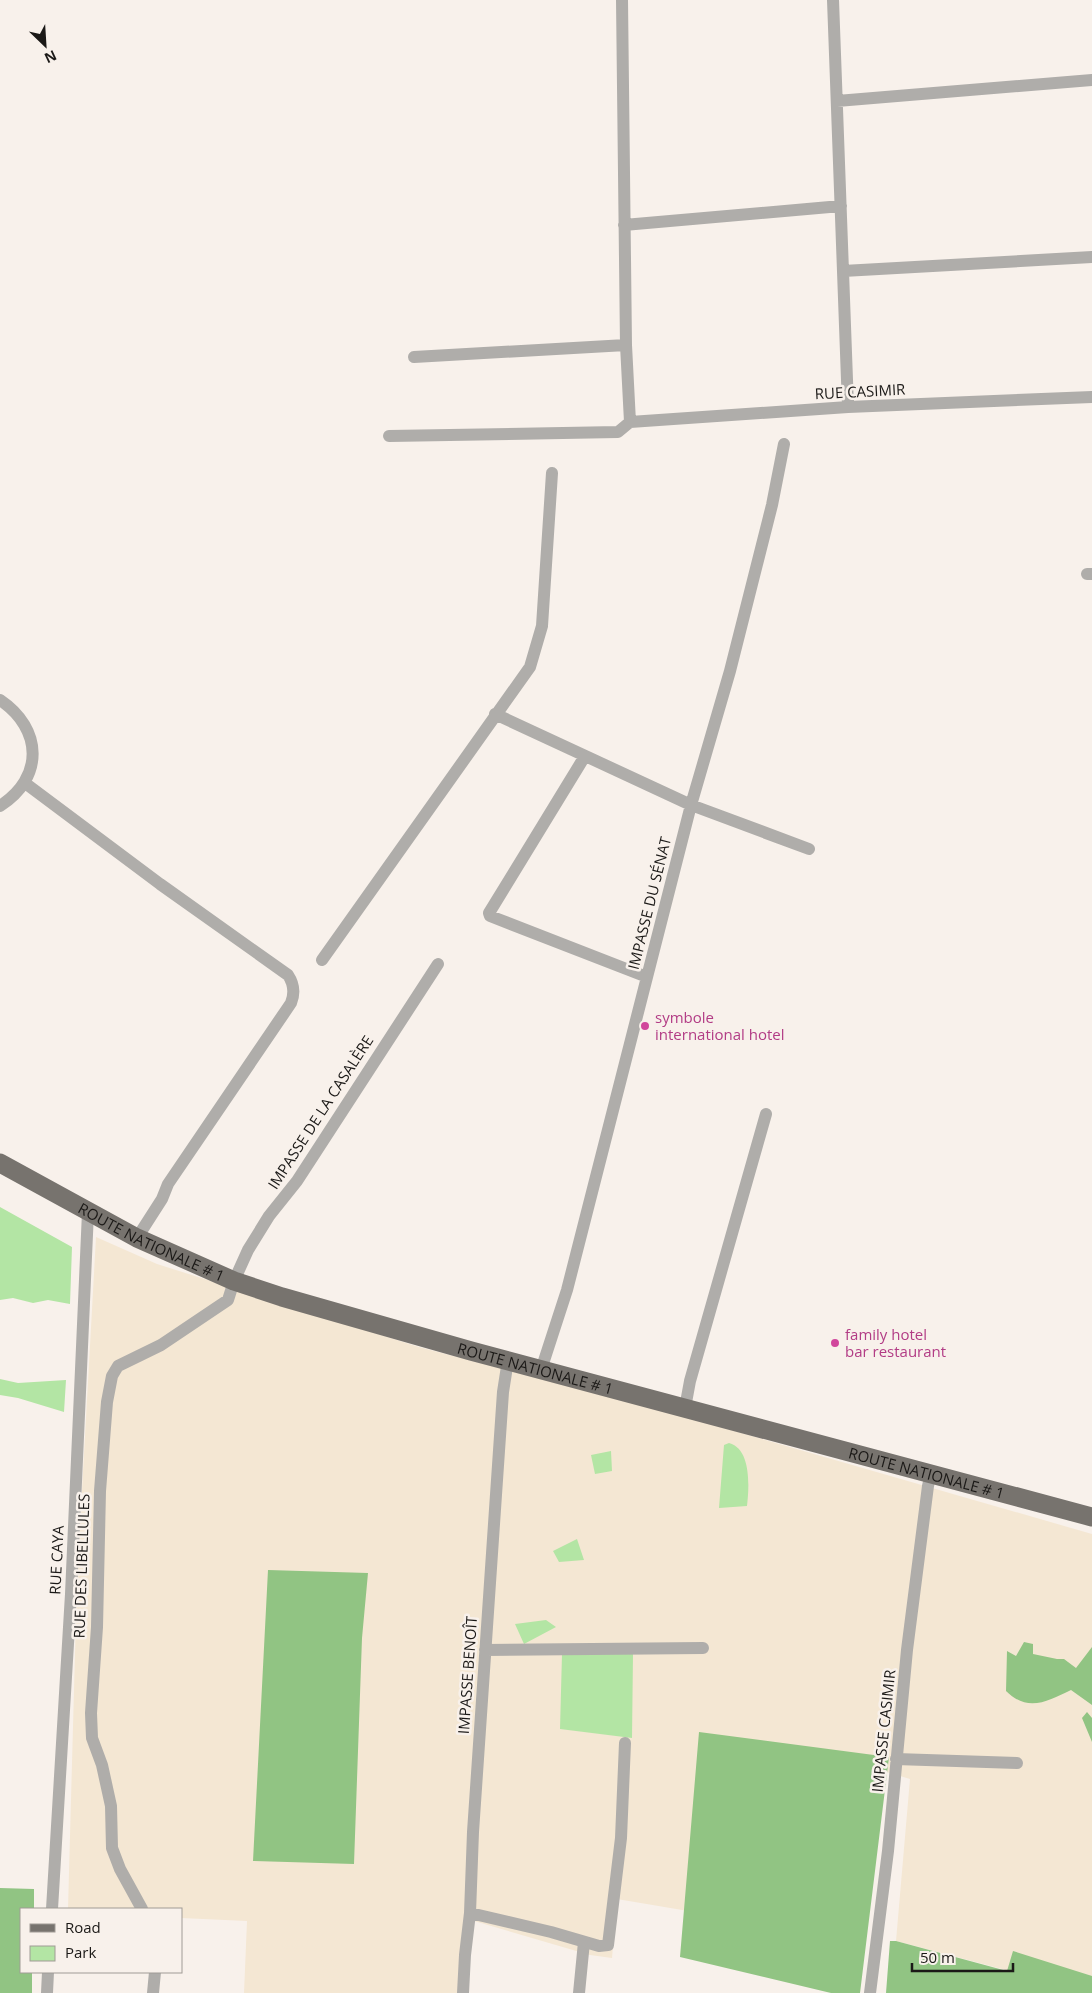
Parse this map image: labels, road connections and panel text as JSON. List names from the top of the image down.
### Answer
{
  "streets": {
    "main road": ["ROUTE NATIONALE # 1"],
    "street": [
      "RUE CASIMIR",
      "IMPASSE DU SÉNAT",
      "IMPASSE DE LA CASALÈRE",
      "RUE CAYA",
      "RUE DES LIBELLULES",
      "IMPASSE BENOÎT",
      "IMPASSE CASIMIR"
    ]
  },
  "crossings": [
    ["IMPASSE DU SÉNAT", "ROUTE NATIONALE # 1"],
    ["IMPASSE DE LA CASALÈRE", "ROUTE NATIONALE # 1"],
    ["IMPASSE DE LA CASALÈRE", "RUE DES LIBELLULES"],
    ["ROUTE NATIONALE # 1", "RUE CAYA"],
    ["ROUTE NATIONALE # 1", "RUE DES LIBELLULES"],
    ["ROUTE NATIONALE # 1", "IMPASSE BENOÎT"],
    ["ROUTE NATIONALE # 1", "IMPASSE CASIMIR"]
  ],
  "places": ["symbole international hotel", "family hotel bar restaurant"],
  "legend": ["Road", "Park"],
  "scale_bar": "50 m",
  "north": "bottom right"
}
